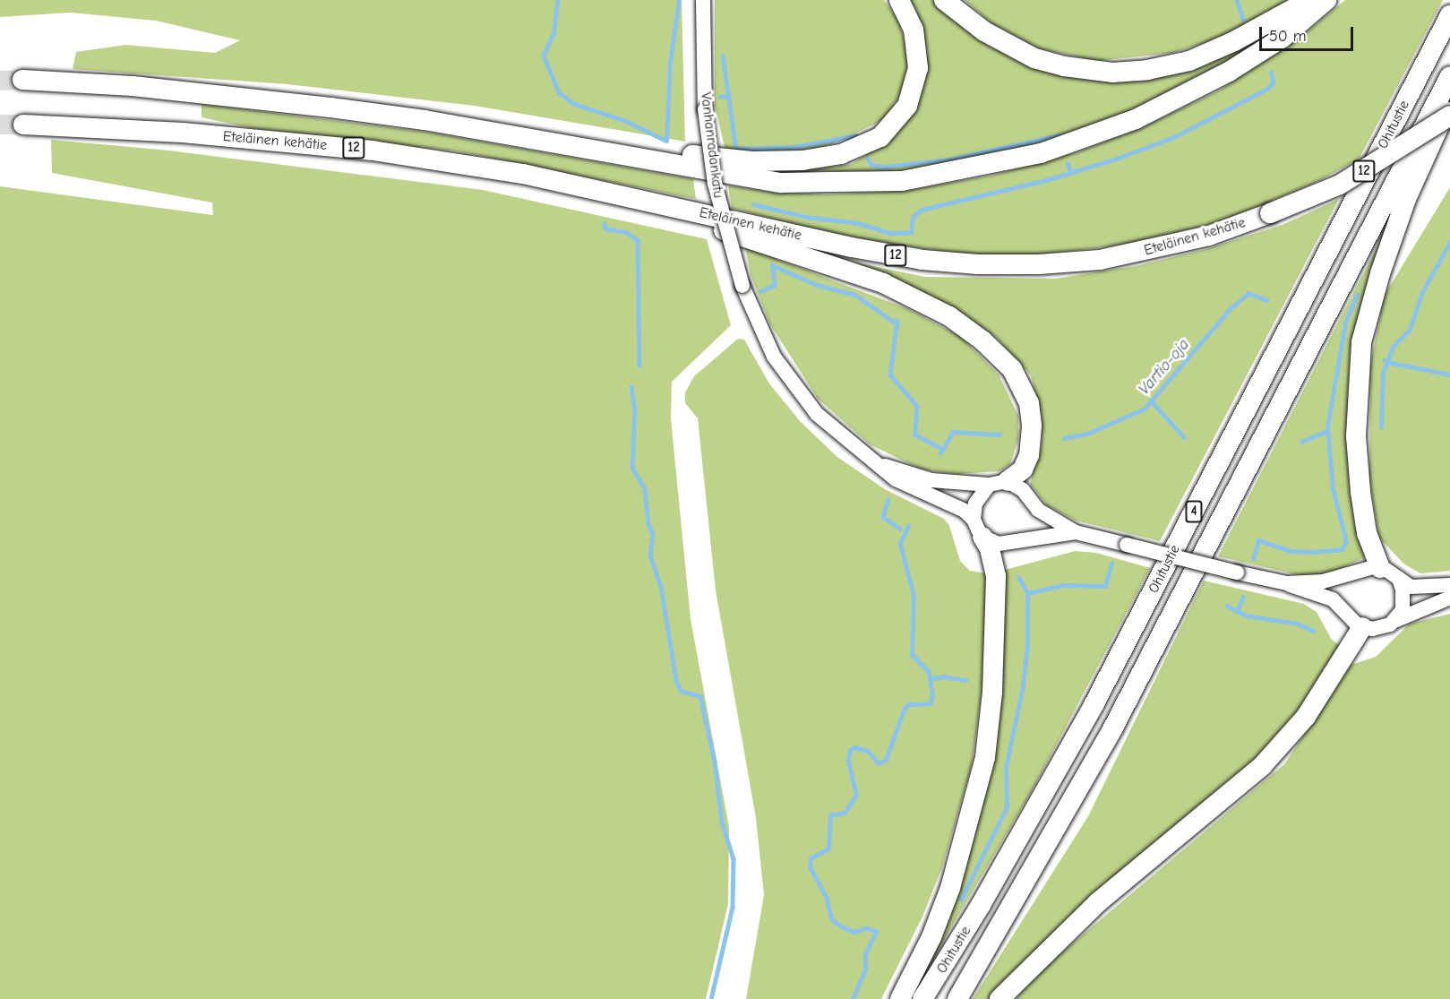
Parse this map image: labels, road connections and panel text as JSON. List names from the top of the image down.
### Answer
{
  "streets": {
    "highway": [
      "Ohitustie",
      "Eteläinen kehätie",
      "12",
      "4"
    ],
    "street": ["Vanhanradankatu"]
  },
  "water": ["Vartio-oja"],
  "scale_bar": "50 m"
}
